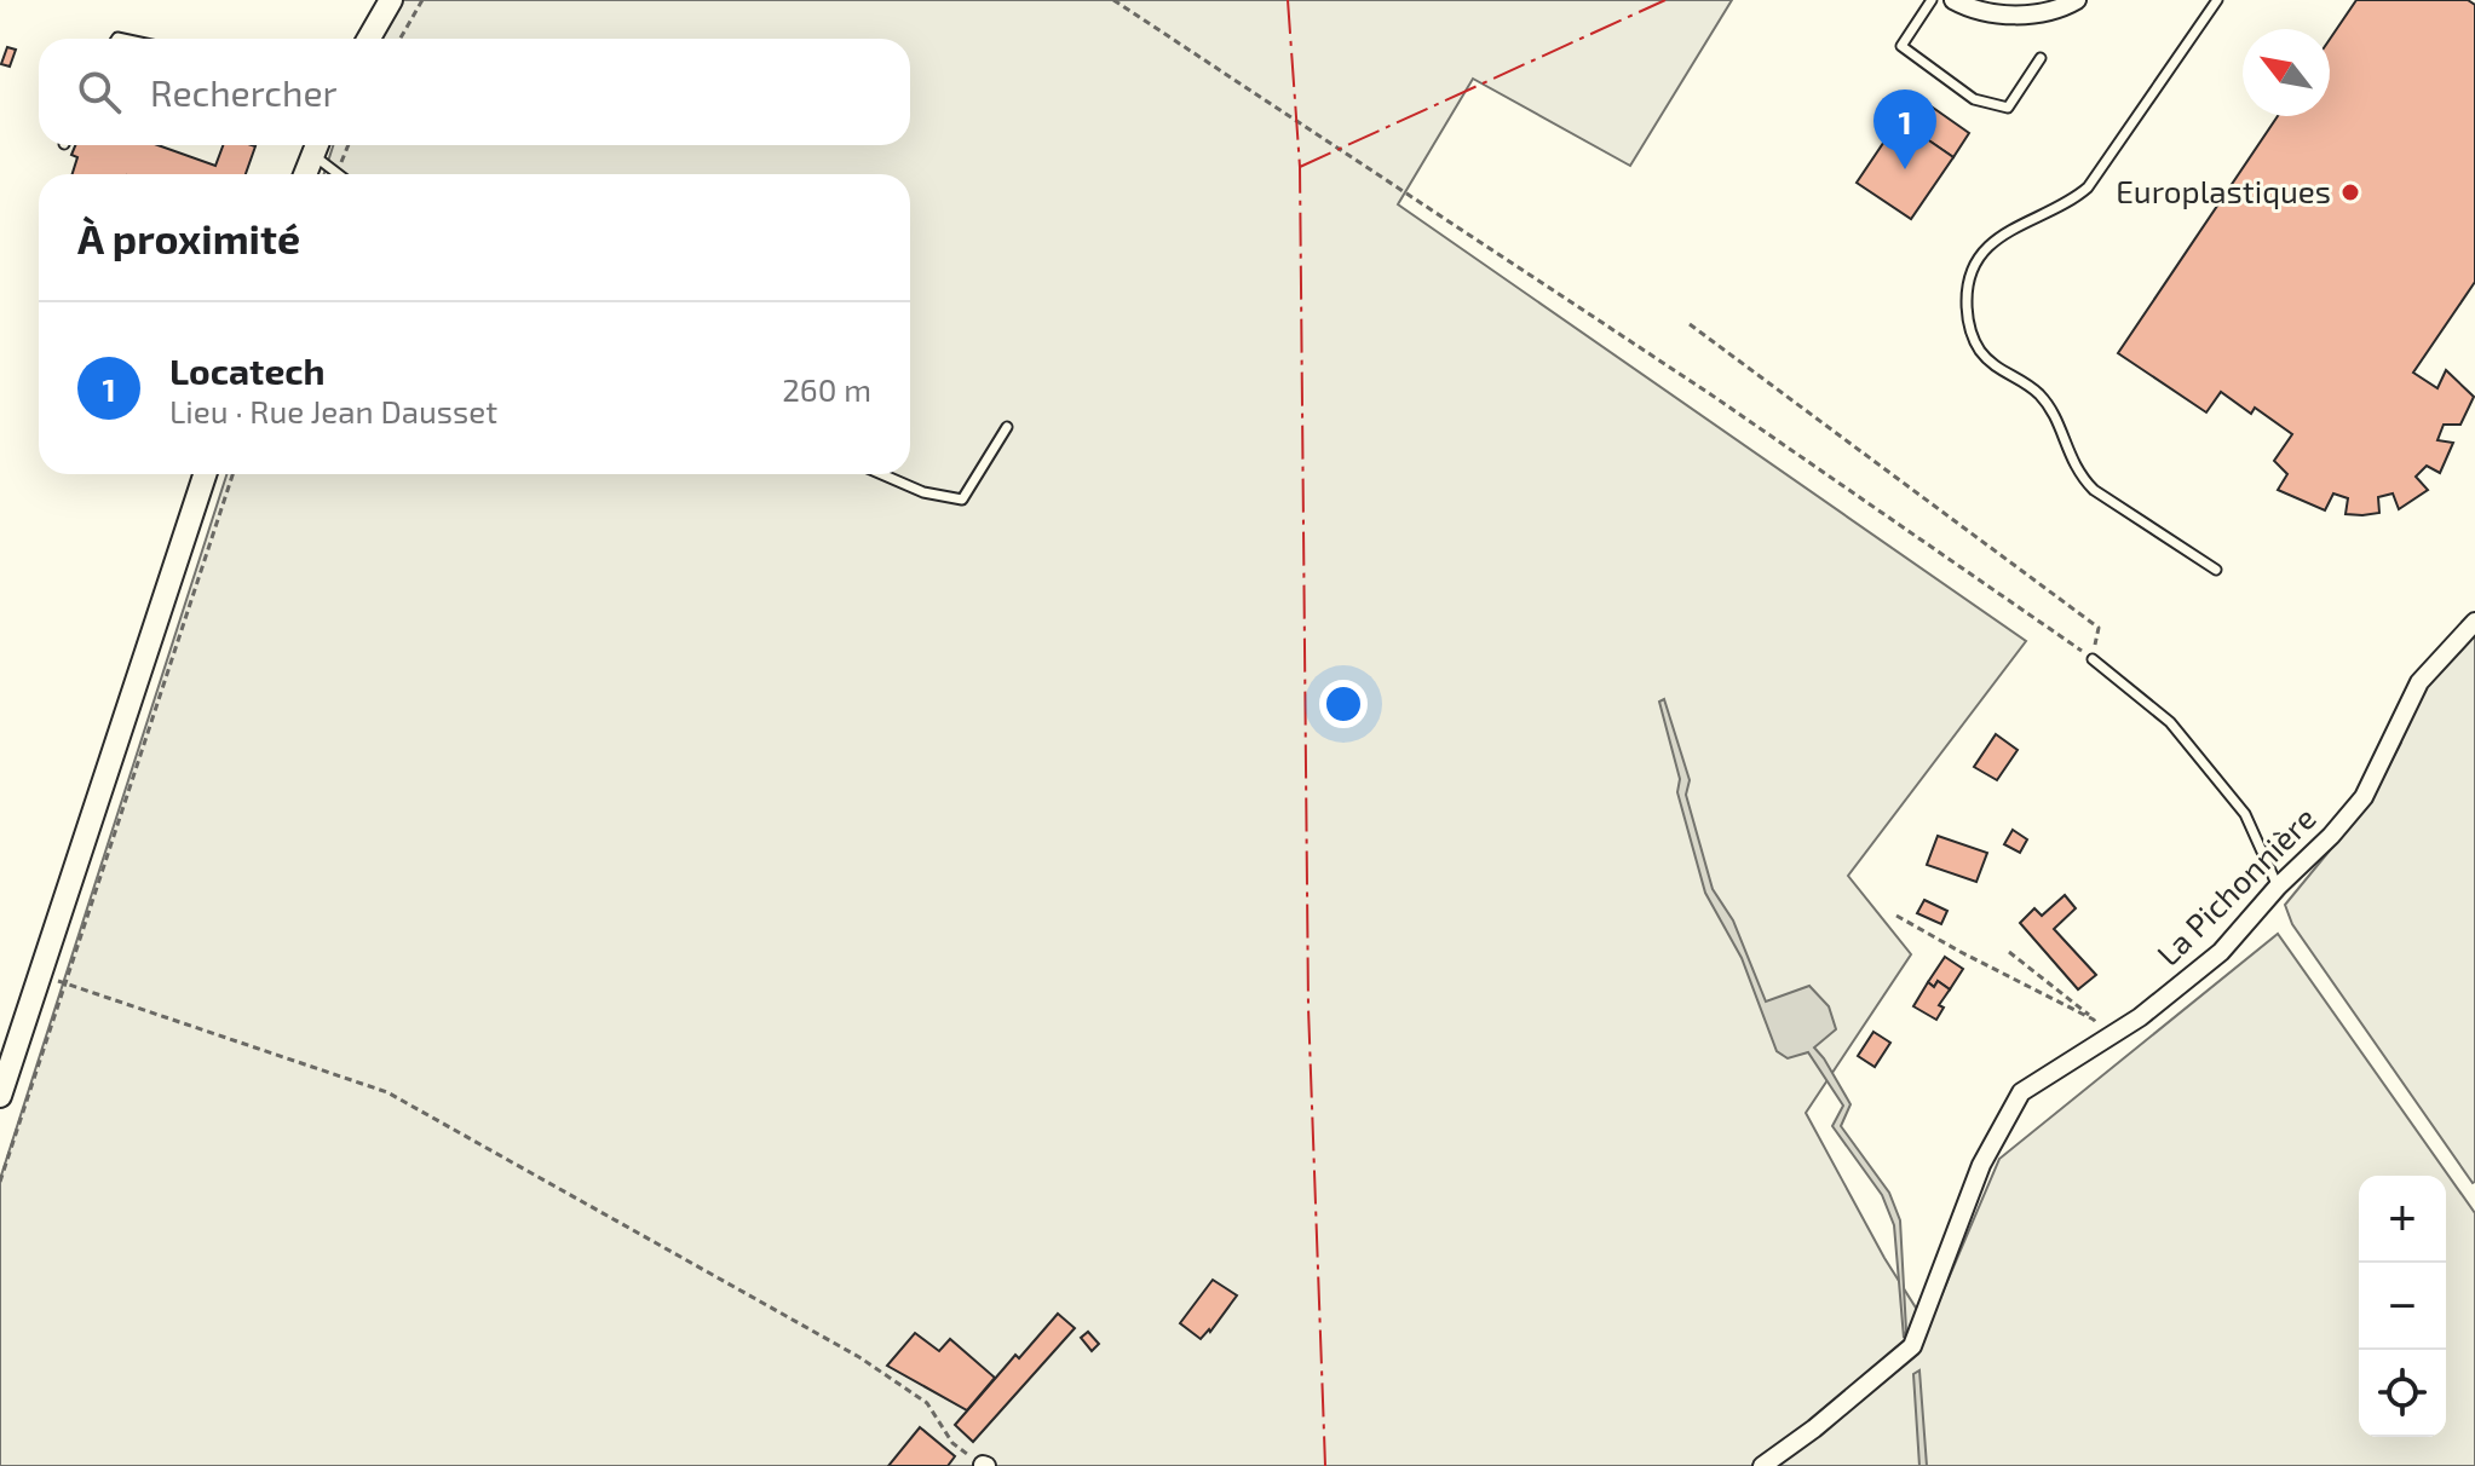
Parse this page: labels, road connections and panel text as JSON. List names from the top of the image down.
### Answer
{
  "streets": {
    "street": ["La Pichonnière"]
  },
  "places": ["Europlastiques"],
  "north": "top left",
  "page": {
    "search": "Rechercher",
    "pins": "1",
    "heading": "À proximité",
    "list": [
      {
        "mark": "1",
        "name": "Locatech",
        "note": "Lieu · Rue Jean Dausset",
        "value": "260 m"
      }
    ],
    "map_buttons": ["+", "−"]
  }
}
